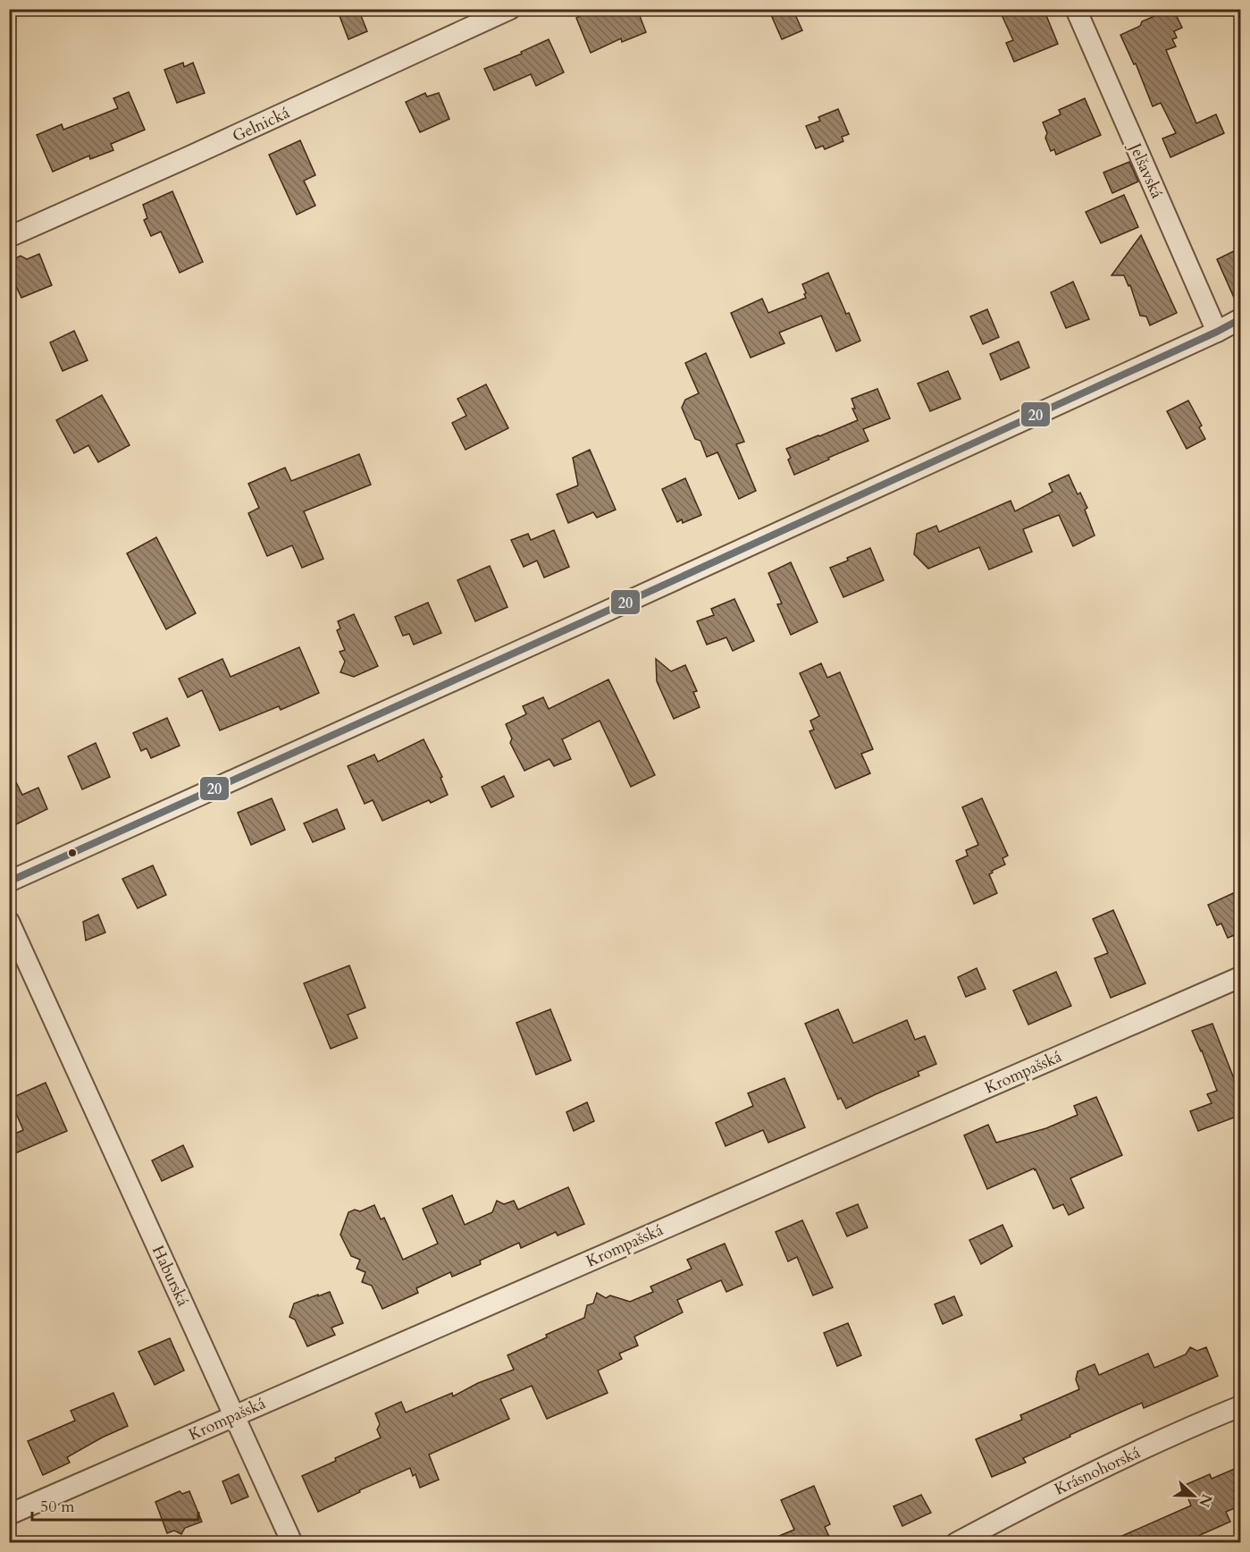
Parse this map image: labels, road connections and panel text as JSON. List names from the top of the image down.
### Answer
{
  "streets": {
    "street": [
      "Gelnická",
      "Jelšavská",
      "Krompašská",
      "Haburská",
      "Krásnohorská"
    ]
  },
  "crossings": [
    ["Krompašská", "Haburská"]
  ],
  "lines": ["transit line 20"],
  "scale_bar": "50 m",
  "north": "right"
}
